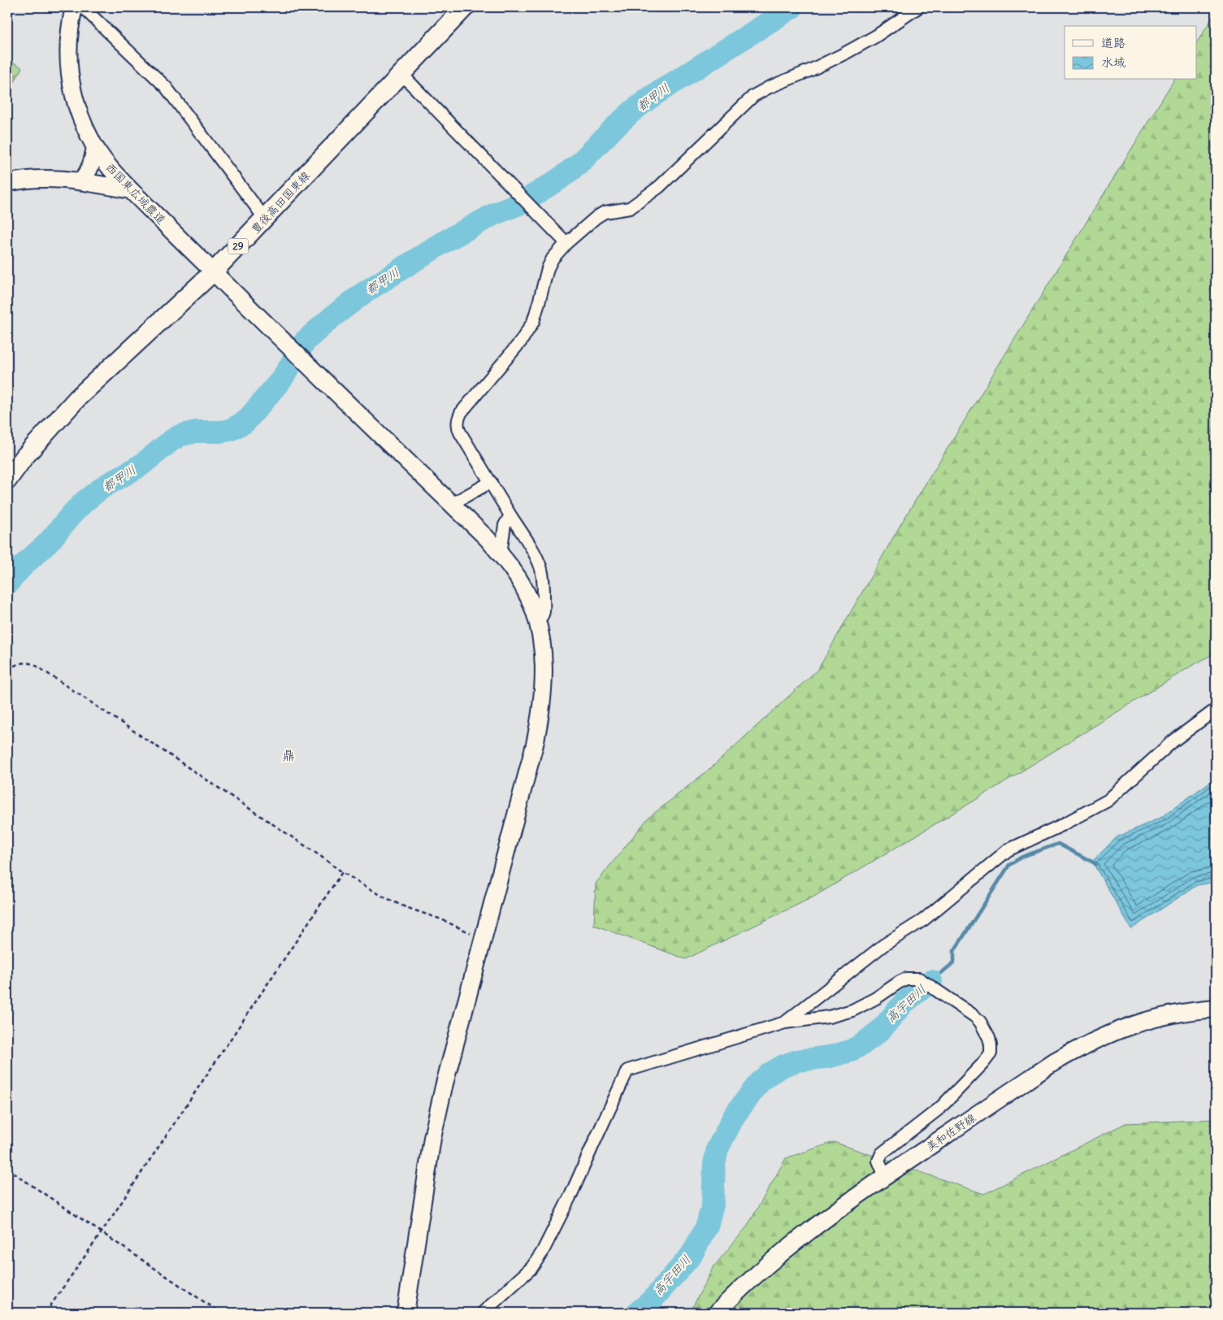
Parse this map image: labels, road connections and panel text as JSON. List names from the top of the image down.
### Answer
{
  "streets": {
    "main road": ["豊後高田国東線", "29"],
    "street": ["西国東広域農道", "美和佐野線"]
  },
  "crossings": [
    ["西国東広域農道", "豊後高田国東線"]
  ],
  "districts": ["鼎"],
  "water": ["都甲川", "高宇田川"],
  "legend": ["道路", "水域"]
}
